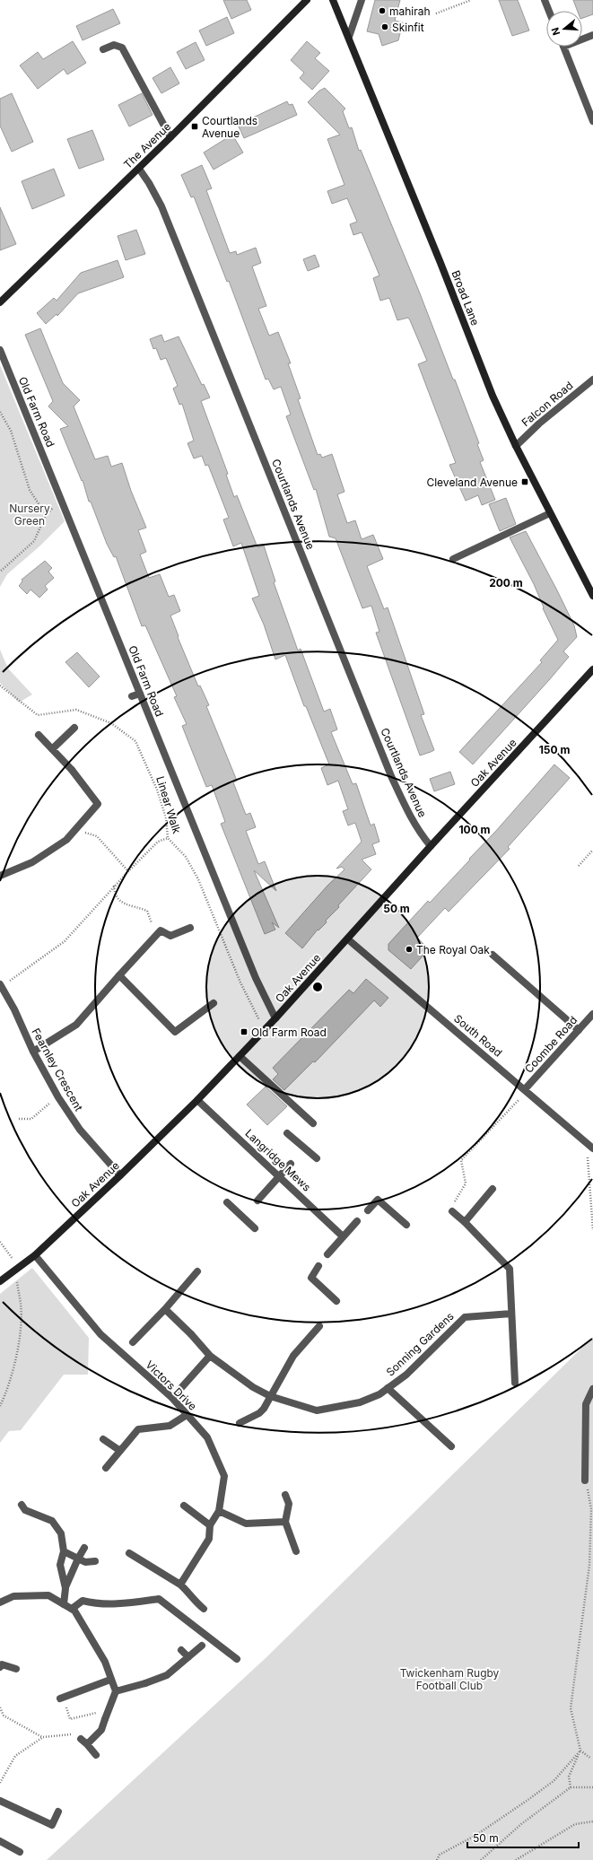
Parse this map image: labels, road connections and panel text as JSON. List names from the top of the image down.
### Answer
{
  "streets": {
    "street": [
      "The Avenue",
      "Broad Lane",
      "Falcon Road",
      "Old Farm Road",
      "Courtlands Avenue",
      "Oak Avenue",
      "South Road",
      "Coombe Road",
      "Fearnley Crescent",
      "Langridge Mews",
      "Sonning Gardens",
      "Victors Drive"
    ],
    "path": ["Linear Walk"]
  },
  "crossings": [
    ["The Avenue", "Courtlands Avenue"],
    ["Broad Lane", "Falcon Road"],
    ["Old Farm Road", "Oak Avenue"],
    ["Courtlands Avenue", "Oak Avenue"],
    ["Oak Avenue", "Linear Walk"],
    ["Oak Avenue", "South Road"],
    ["Oak Avenue", "Fearnley Crescent"],
    ["Oak Avenue", "Langridge Mews"],
    ["Oak Avenue", "Victors Drive"],
    ["South Road", "Coombe Road"]
  ],
  "parks": ["Nursery Green", "Twickenham Rugby Football Club"],
  "places": {
    "other": ["mahirah", "Skinfit", "The Royal Oak"],
    "transit": ["Courtlands Avenue", "Cleveland Avenue", "Old Farm Road"]
  },
  "scale_bar": "50 m",
  "north": "left",
  "rings": [
    "200 m",
    "150 m",
    "100 m",
    "50 m"
  ]
}
